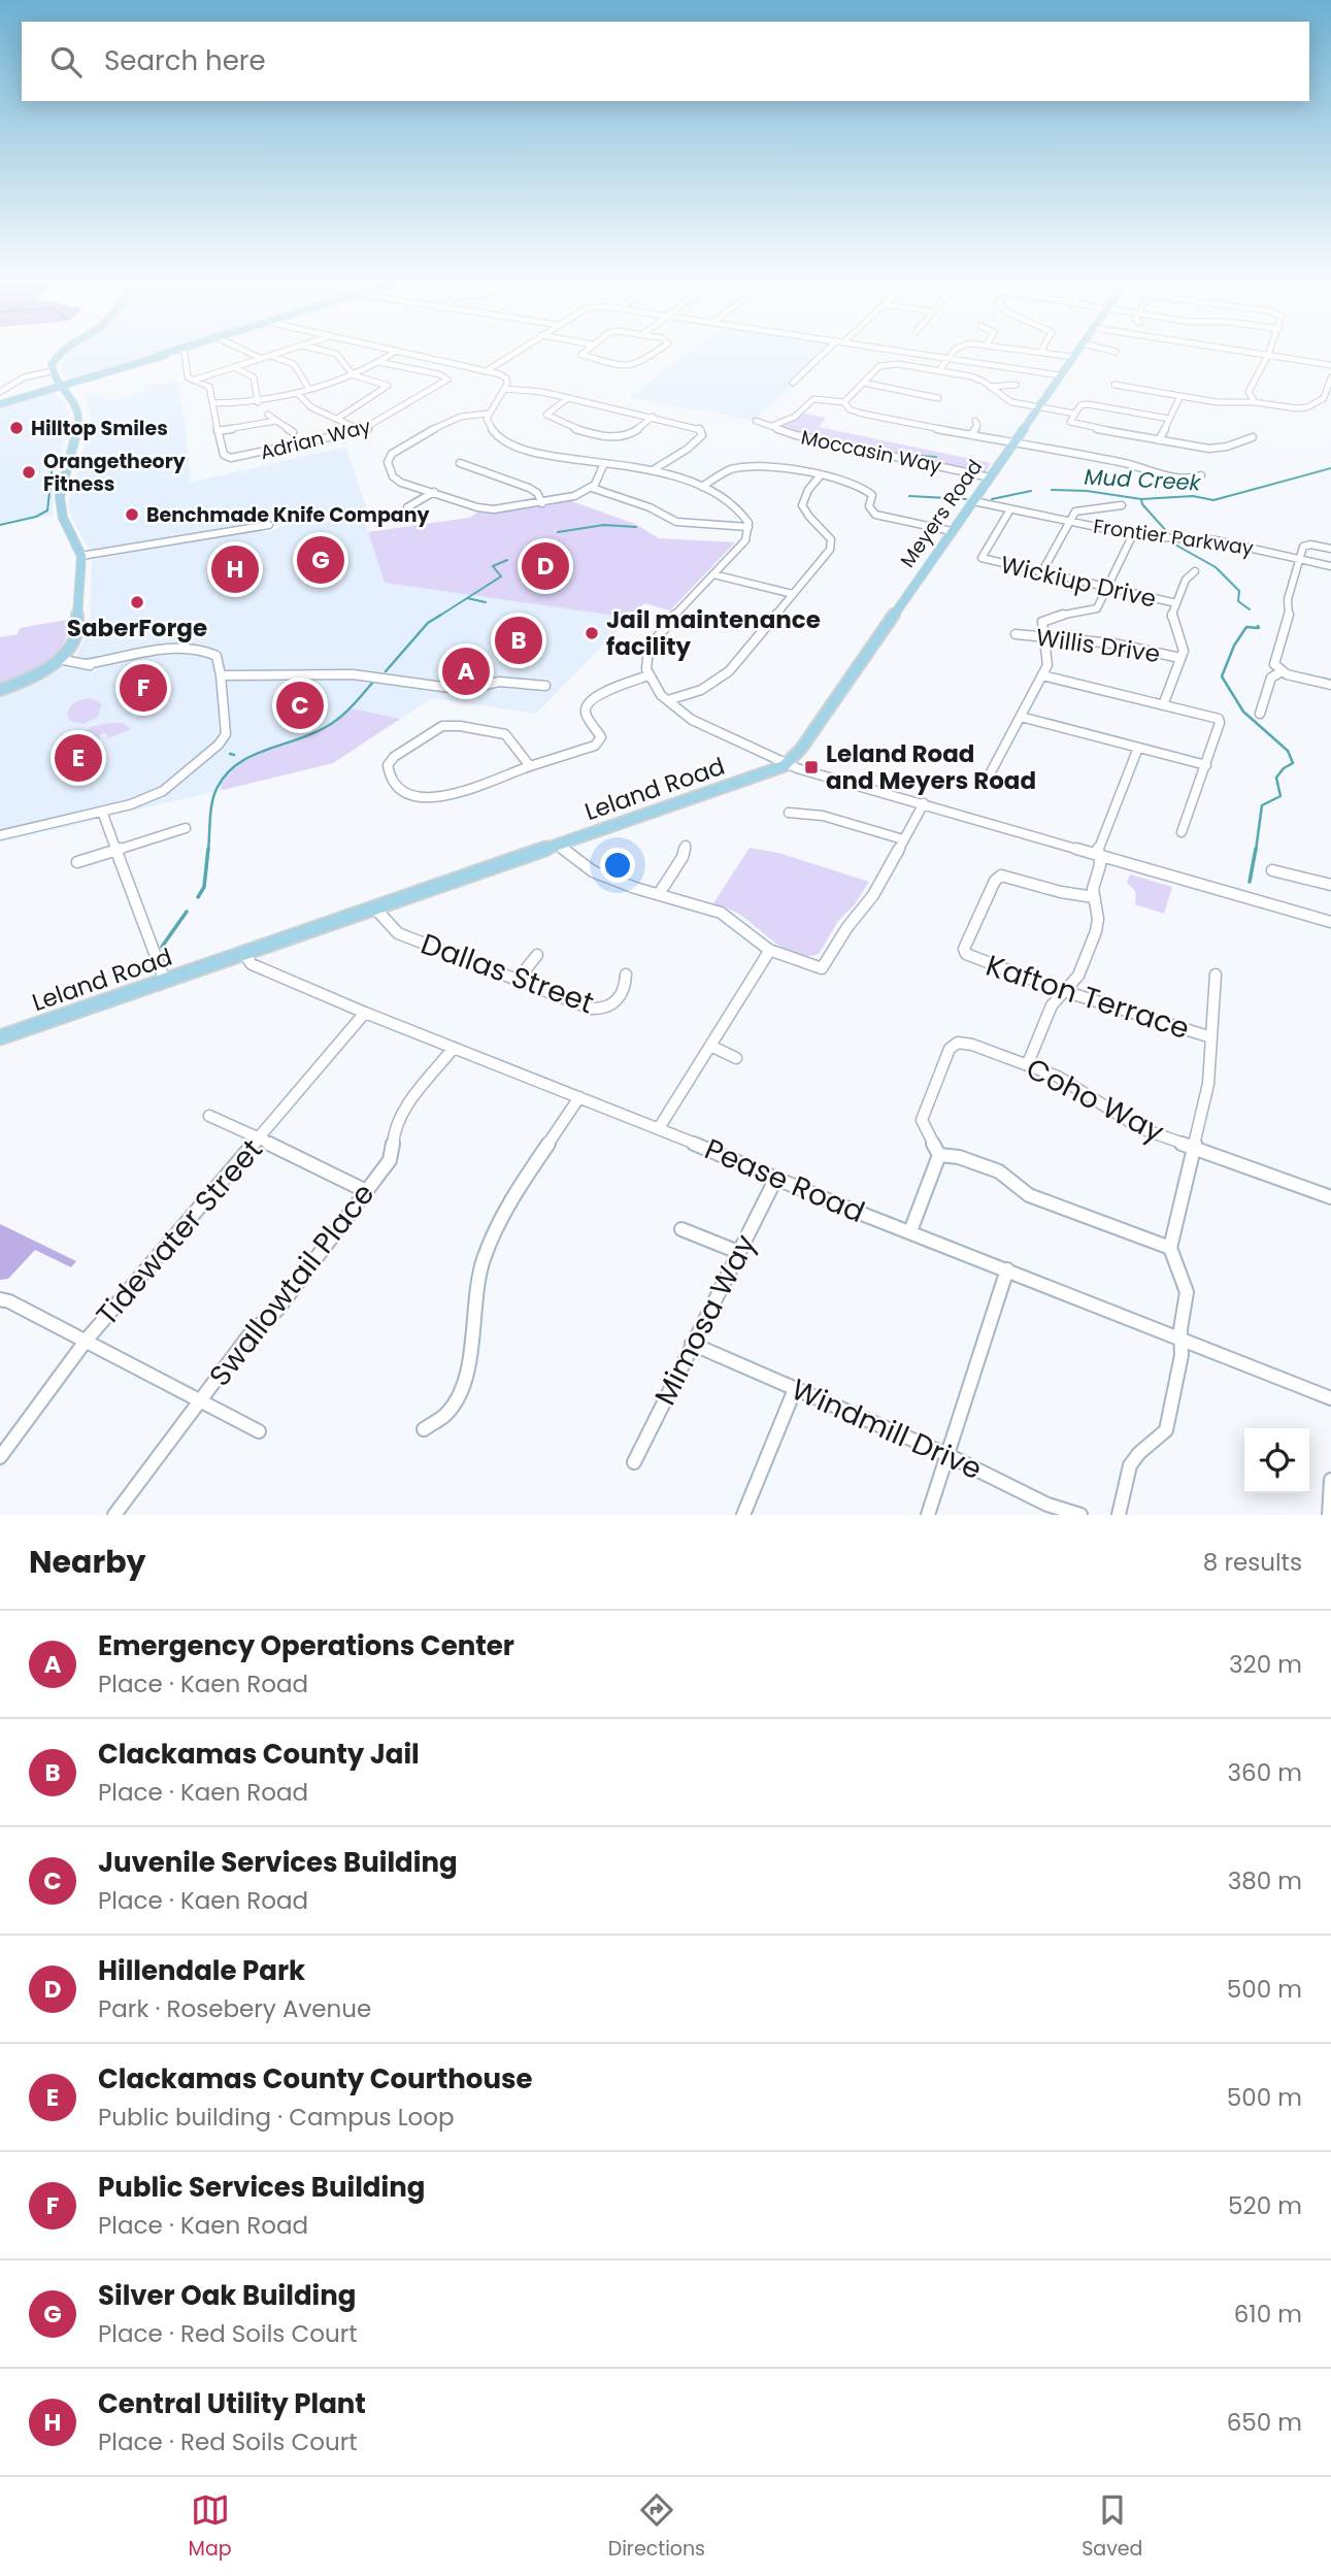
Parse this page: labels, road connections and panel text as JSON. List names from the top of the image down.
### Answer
{
  "streets": {
    "main road": ["Meyers Road", "Leland Road"],
    "street": [
      "Adrian Way",
      "Moccasin Way",
      "Frontier Parkway",
      "Wickiup Drive",
      "Willis Drive",
      "Dallas Street",
      "Kafton Terrace",
      "Coho Way",
      "Pease Road",
      "Tidewater Street",
      "Swallowtail Place",
      "Mimosa Way",
      "Windmill Drive"
    ]
  },
  "crossings": [
    ["Moccasin Way", "Meyers Road"],
    ["Meyers Road", "Frontier Parkway"],
    ["Meyers Road", "Leland Road"],
    ["Frontier Parkway", "Wickiup Drive"],
    ["Leland Road", "Dallas Street"],
    ["Leland Road", "Pease Road"],
    ["Pease Road", "Tidewater Street"],
    ["Pease Road", "Swallowtail Place"],
    ["Pease Road", "Mimosa Way"],
    ["Mimosa Way", "Windmill Drive"]
  ],
  "water": ["Mud Creek"],
  "places": {
    "other": [
      "Hilltop Smiles",
      "Orangetheory Fitness",
      "Benchmade Knife Company",
      "SaberForge",
      "Jail maintenance facility"
    ],
    "transit": ["Leland Road and Meyers Road"]
  },
  "page": {
    "search": "Search here",
    "pins": [
      "G",
      "D",
      "H",
      "B",
      "A",
      "F",
      "C",
      "E"
    ],
    "heading": ["Nearby", "8 results"],
    "list": [
      {
        "mark": "A",
        "name": "Emergency Operations Center",
        "note": "Place · Kaen Road",
        "value": "320 m"
      },
      {
        "mark": "B",
        "name": "Clackamas County Jail",
        "note": "Place · Kaen Road",
        "value": "360 m"
      },
      {
        "mark": "C",
        "name": "Juvenile Services Building",
        "note": "Place · Kaen Road",
        "value": "380 m"
      },
      {
        "mark": "D",
        "name": "Hillendale Park",
        "note": "Park · Rosebery Avenue",
        "value": "500 m"
      },
      {
        "mark": "E",
        "name": "Clackamas County Courthouse",
        "note": "Public building · Campus Loop",
        "value": "500 m"
      },
      {
        "mark": "F",
        "name": "Public Services Building",
        "note": "Place · Kaen Road",
        "value": "520 m"
      },
      {
        "mark": "G",
        "name": "Silver Oak Building",
        "note": "Place · Red Soils Court",
        "value": "610 m"
      },
      {
        "mark": "H",
        "name": "Central Utility Plant",
        "note": "Place · Red Soils Court",
        "value": "650 m"
      }
    ],
    "nav": ["Map", "Directions", "Saved"]
  }
}
